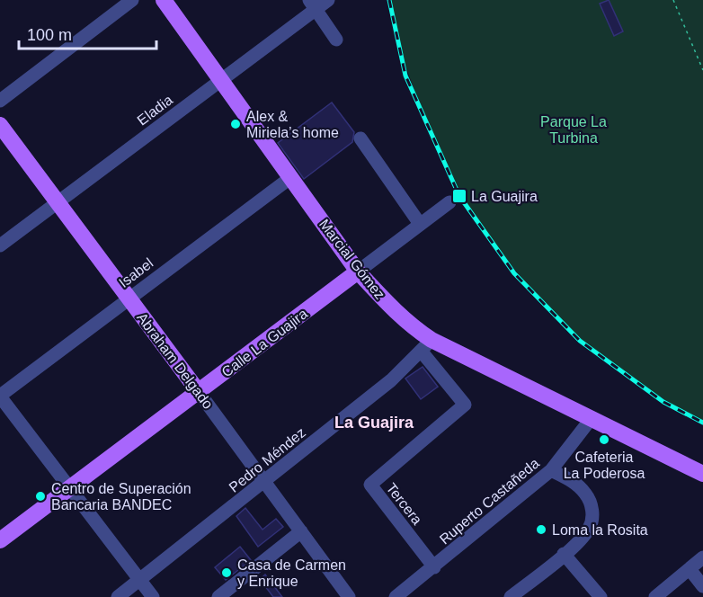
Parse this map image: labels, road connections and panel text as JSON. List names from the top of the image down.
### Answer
{
  "streets": {
    "main road": ["Marcial Gómez", "Calle La Guajira", "Abraham Delgado"],
    "street": [
      "Eladia",
      "Isabel",
      "Pedro Méndez",
      "Ruperto Castañeda",
      "Tercera"
    ]
  },
  "crossings": [
    ["Eladia", "Marcial Gómez"],
    ["Eladia", "Abraham Delgado"],
    ["Marcial Gómez", "Isabel"],
    ["Marcial Gómez", "Calle La Guajira"],
    ["Marcial Gómez", "Pedro Méndez"],
    ["Marcial Gómez", "Ruperto Castañeda"],
    ["Marcial Gómez", "Tercera"],
    ["Isabel", "Abraham Delgado"],
    ["Calle La Guajira", "Abraham Delgado"],
    ["Abraham Delgado", "Pedro Méndez"],
    ["Pedro Méndez", "Tercera"],
    ["Ruperto Castañeda", "Tercera"]
  ],
  "districts": ["La Guajira"],
  "parks": ["Parque La Turbina"],
  "places": {
    "other": [
      "Alex & Miriela’s home",
      "Cafeteria La Poderosa",
      "Centro de Superación Bancaria BANDEC",
      "Loma la Rosita",
      "Casa de Carmen y Enrique"
    ],
    "transit": ["La Guajira"]
  },
  "scale_bar": "100 m"
}
